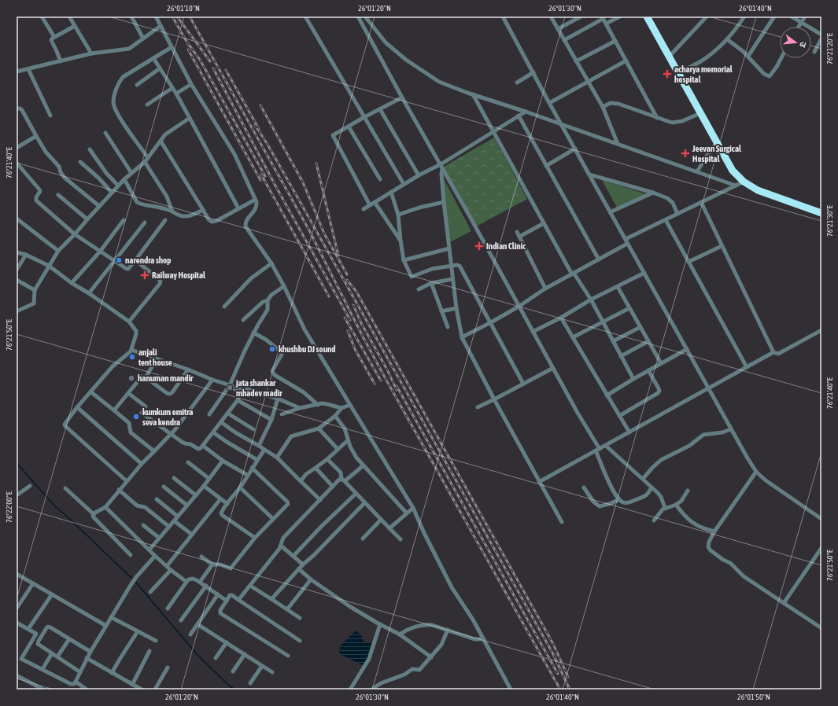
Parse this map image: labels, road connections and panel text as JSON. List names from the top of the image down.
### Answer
{
  "places": {
    "health": [
      "acharya memorial hospital",
      "Jeevan Surgical Hospital",
      "Indian Clinic",
      "Railway Hospital"
    ],
    "other": [
      "narendra shop",
      "khushbu DJ sound",
      "anjali tent house",
      "hanuman mandir",
      "jata shankar mhadev madir",
      "kumkum emitra seva kendra"
    ]
  },
  "north": "right",
  "coordinates": [
    "26°01'10\"N",
    "26°01'20\"N",
    "26°01'30\"N",
    "26°01'40\"N",
    "76°21'20\"E",
    "76°21'40\"E",
    "76°21'30\"E",
    "76°21'50\"E",
    "76°22'00\"E",
    "26°01'50\"N"
  ]
}
